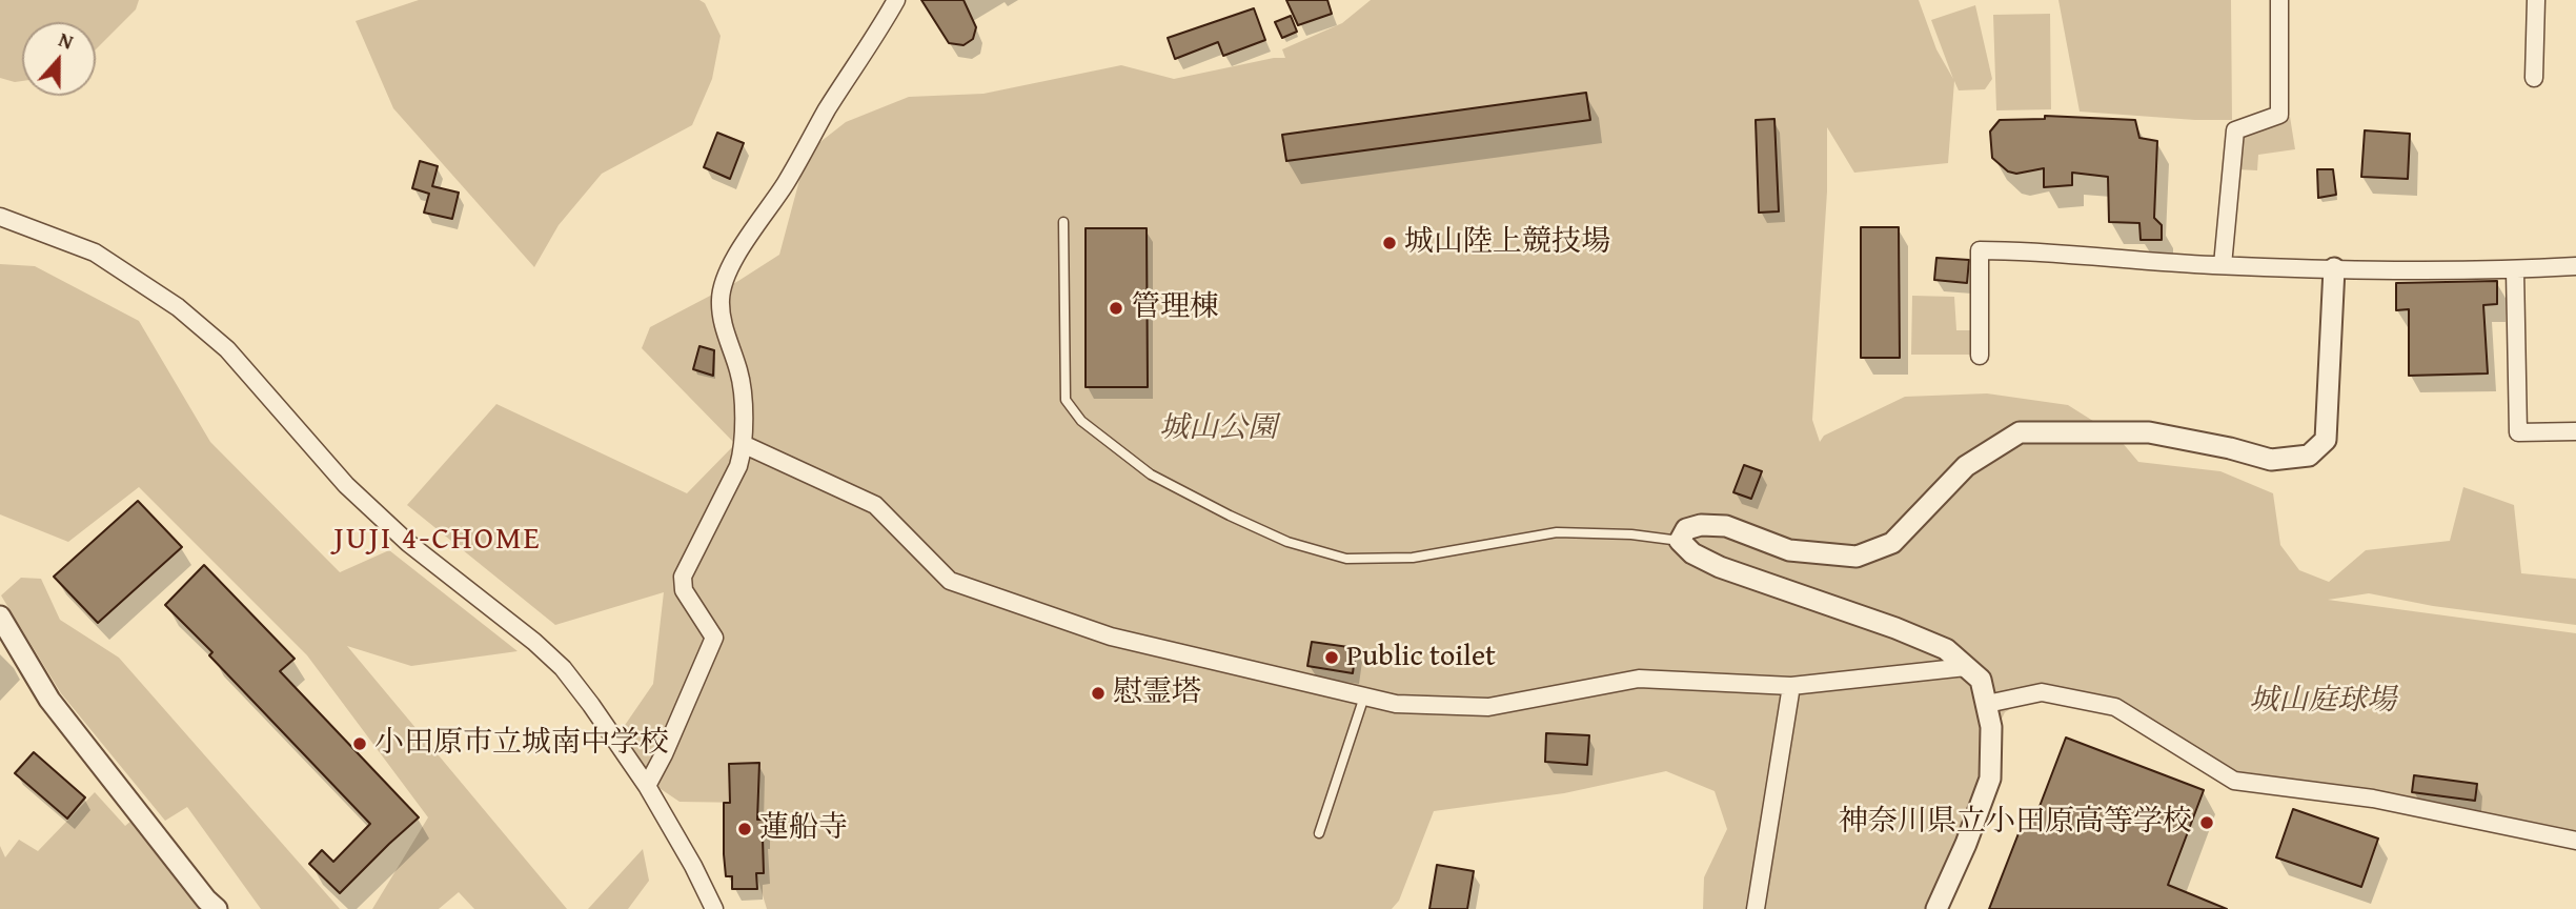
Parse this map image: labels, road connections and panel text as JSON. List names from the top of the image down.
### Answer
{
  "districts": ["JUJI 4-CHOME"],
  "parks": ["城山公園", "城山庭球場"],
  "places": [
    "城山陸上競技場",
    "管理棟",
    "Public toilet",
    "慰霊塔",
    "小田原市立城南中学校",
    "神奈川県立小田原高等学校",
    "蓮船寺"
  ],
  "north": "top"
}
